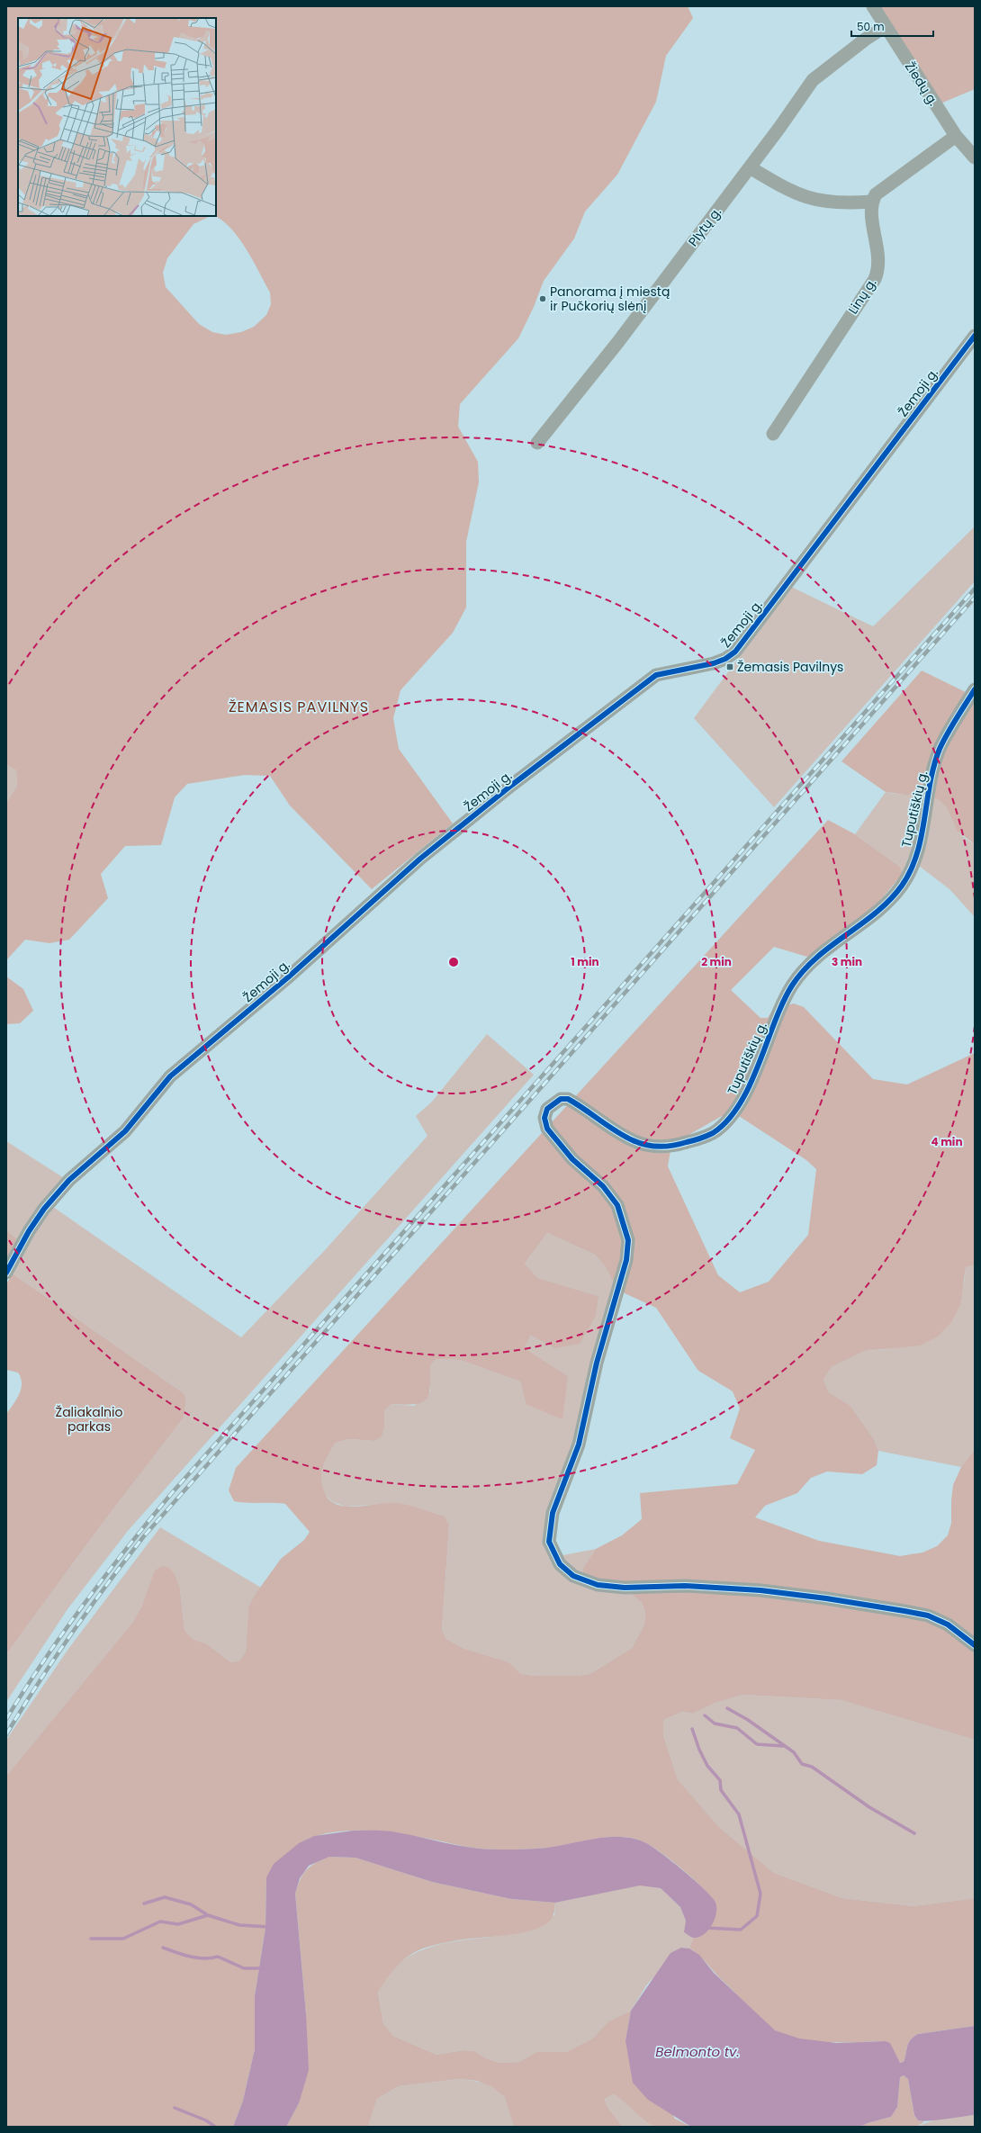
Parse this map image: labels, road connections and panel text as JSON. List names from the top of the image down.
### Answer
{
  "streets": {
    "street": [
      "Žiedų g.",
      "Plytų g.",
      "Linų g.",
      "Žemoji g.",
      "Tuputiškių g."
    ]
  },
  "crossings": [
    ["Žiedų g.", "Plytų g."]
  ],
  "districts": ["ŽEMASIS PAVILNYS"],
  "water": ["Belmonto tv."],
  "parks": ["Žaliakalnio parkas"],
  "places": {
    "other": ["Panorama į miestą ir Pučkorių slėnį"],
    "transit": ["Žemasis Pavilnys"]
  },
  "scale_bar": "50 m",
  "rings": [
    "1 min",
    "2 min",
    "3 min",
    "4 min"
  ]
}
